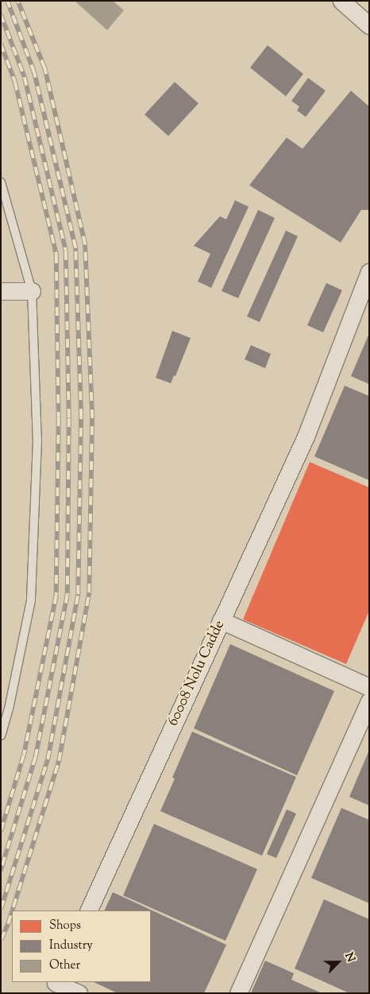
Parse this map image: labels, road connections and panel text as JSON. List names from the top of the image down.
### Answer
{
  "streets": {
    "street": ["60008 Nolu Cadde"]
  },
  "legend": ["Shops", "Industry", "Other"],
  "north": "top right"
}
